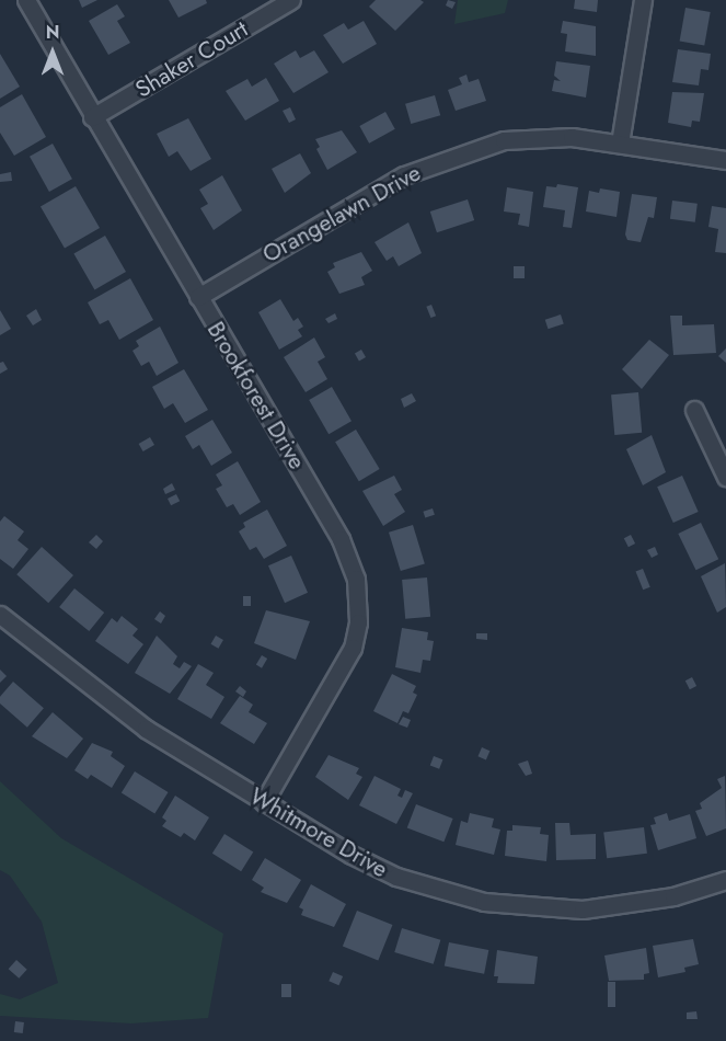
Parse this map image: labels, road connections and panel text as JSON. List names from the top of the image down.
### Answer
{
  "streets": {
    "street": [
      "Shaker Court",
      "Orangelawn Drive",
      "Brookforest Drive",
      "Whitmore Drive"
    ]
  },
  "crossings": [
    ["Shaker Court", "Brookforest Drive"],
    ["Orangelawn Drive", "Brookforest Drive"],
    ["Brookforest Drive", "Whitmore Drive"]
  ],
  "north": "top"
}
